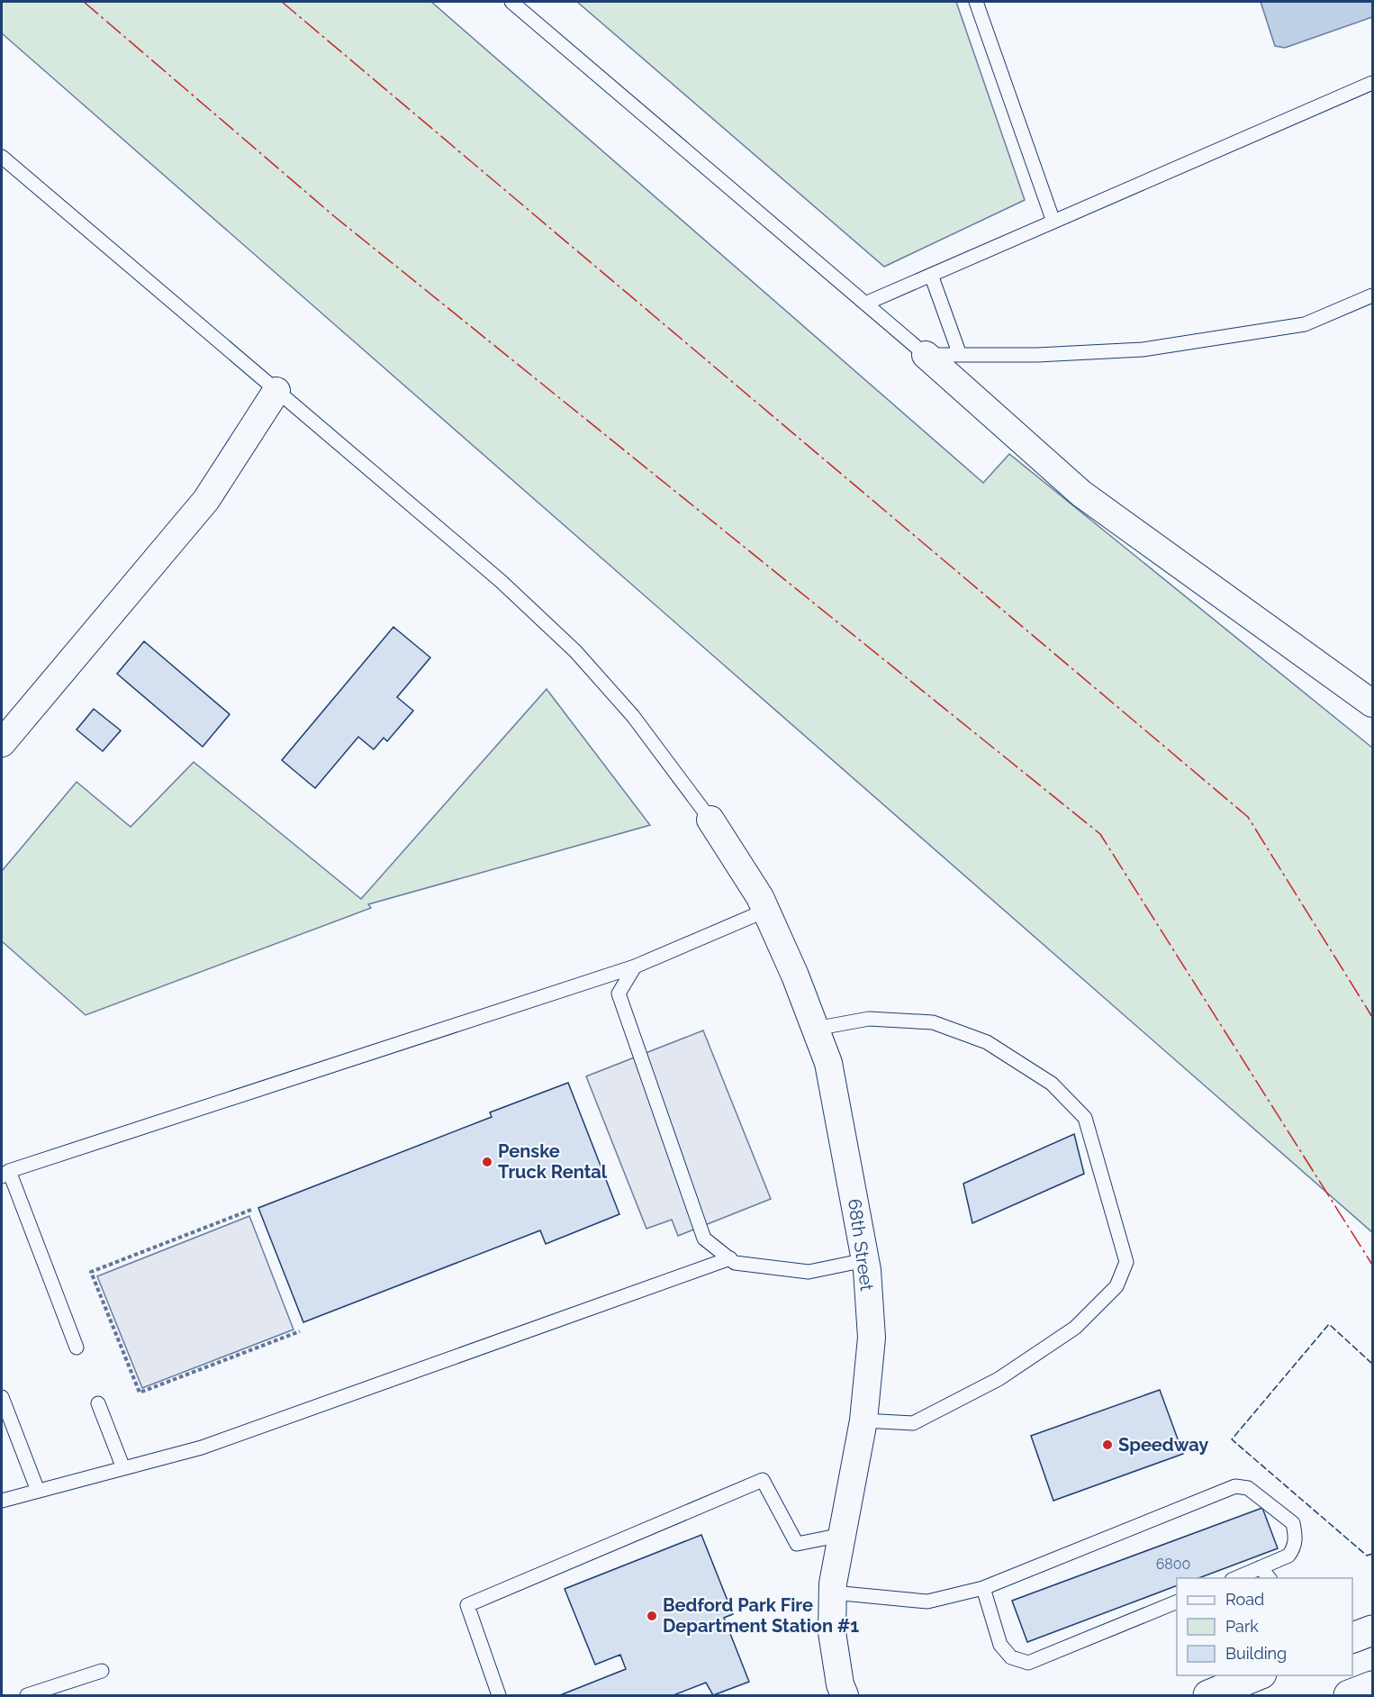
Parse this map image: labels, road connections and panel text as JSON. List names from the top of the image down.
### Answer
{
  "streets": {
    "street": ["68th Street"]
  },
  "places": ["Penske Truck Rental", "Speedway", "Bedford Park Fire Department Station #1"],
  "house_numbers": ["6800"],
  "legend": ["Road", "Park", "Building"]
}
